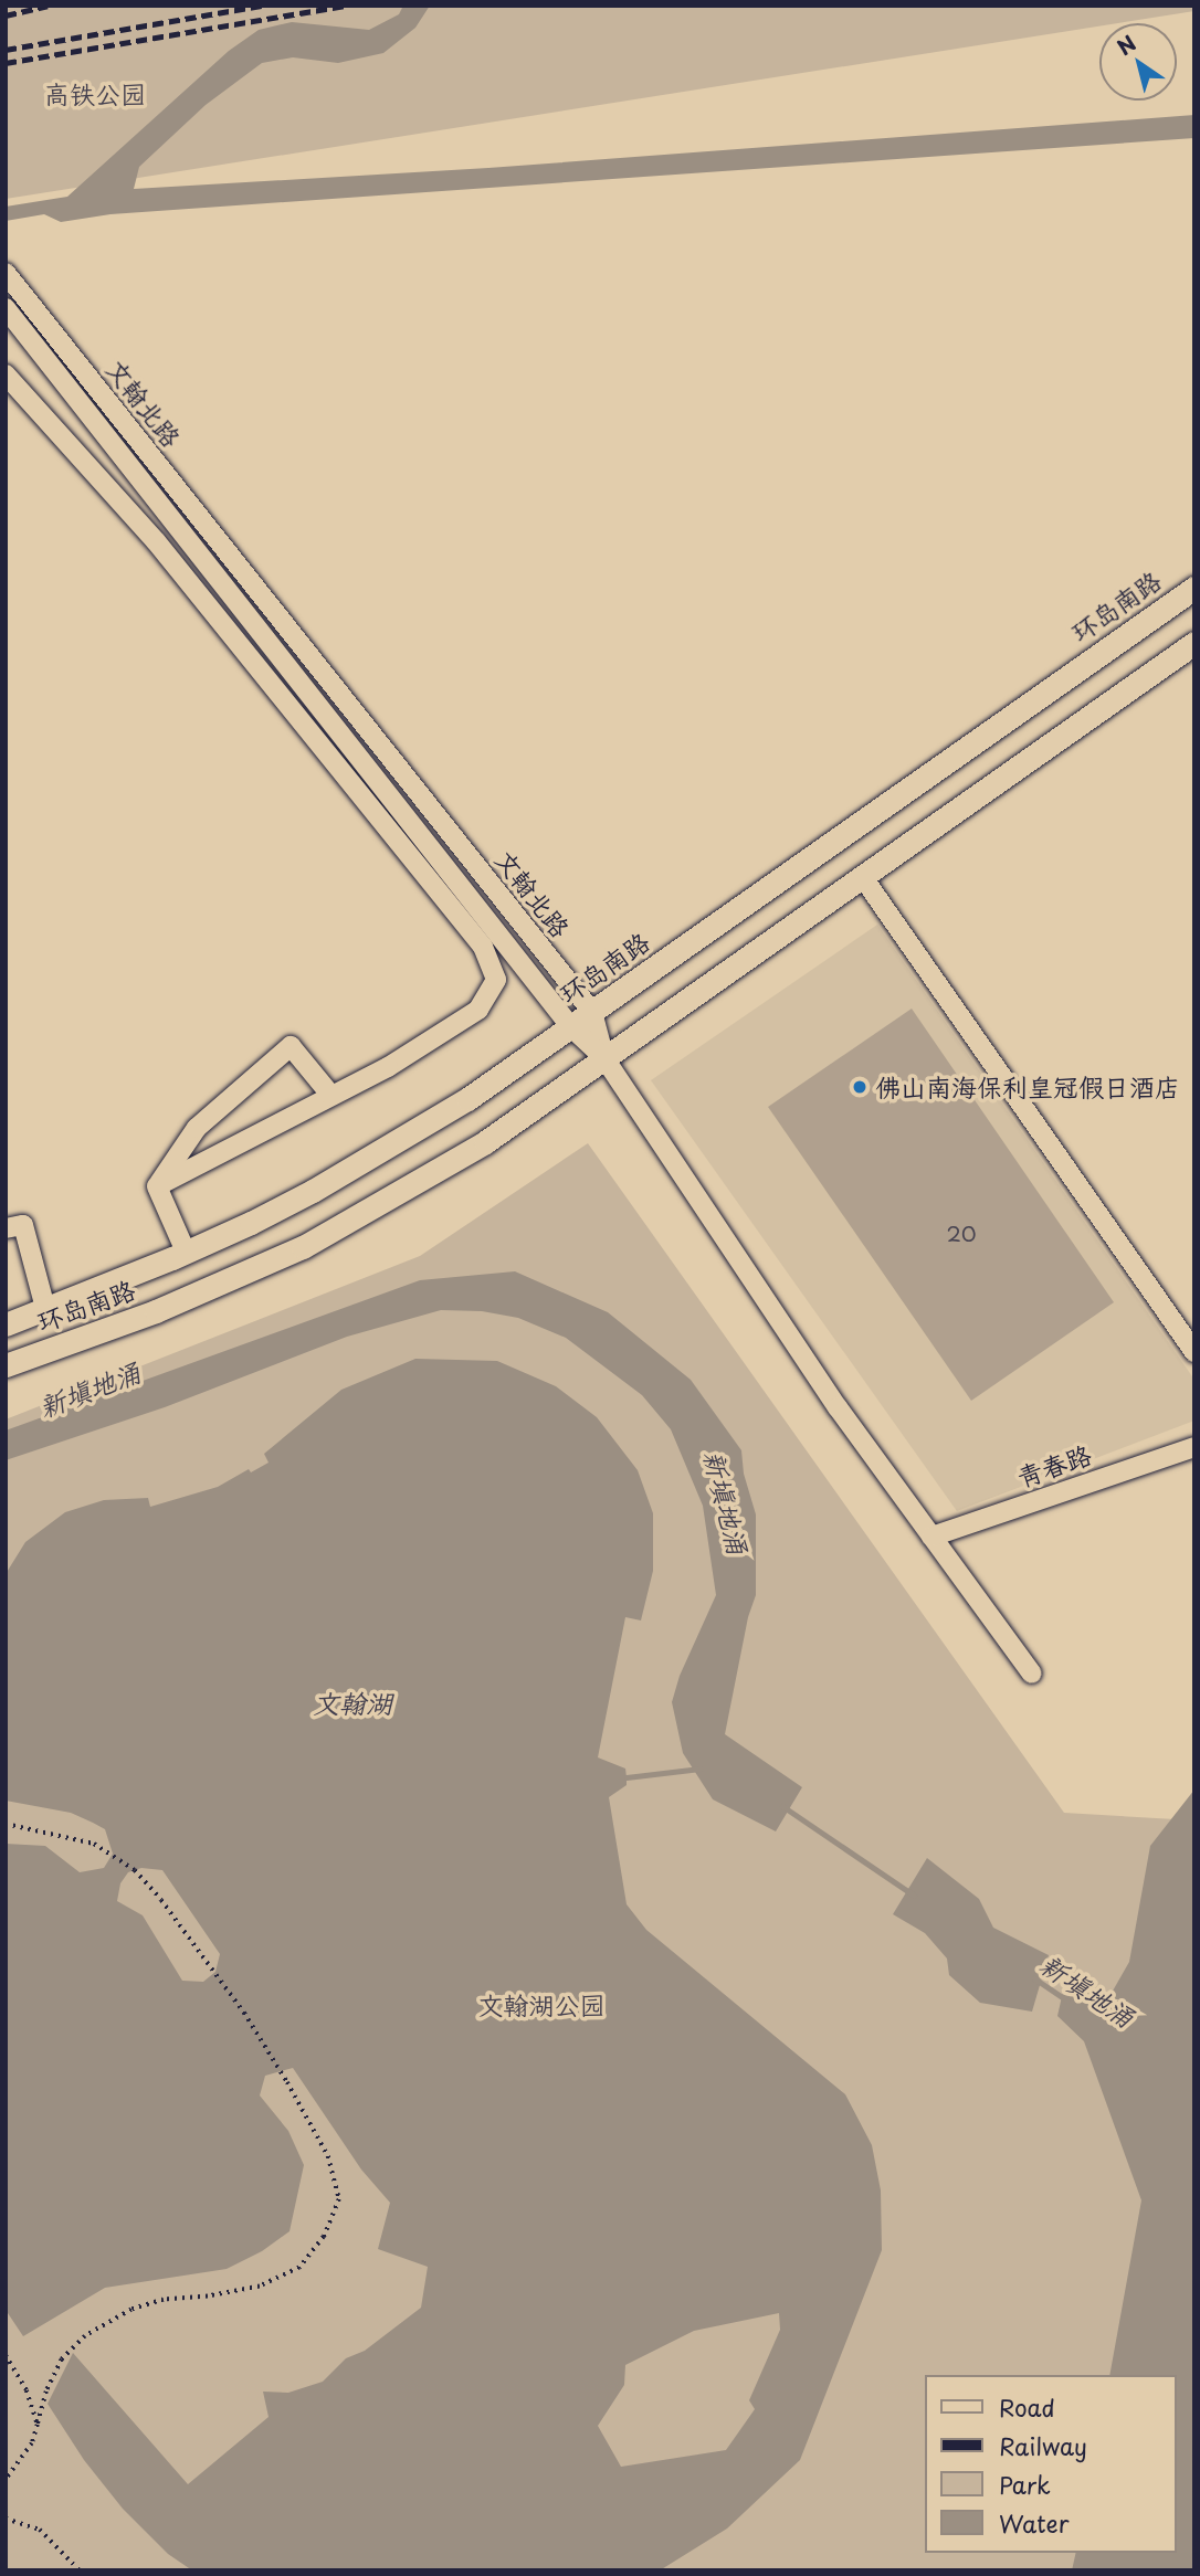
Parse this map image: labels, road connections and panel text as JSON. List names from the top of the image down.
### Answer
{
  "streets": {
    "main road": ["环岛南路"],
    "street": ["文翰北路", "青春路"]
  },
  "crossings": [
    ["文翰北路", "环岛南路"]
  ],
  "water": ["新填地涌", "文翰湖"],
  "parks": ["高铁公园", "文翰湖公园"],
  "places": ["佛山南海保利皇冠假日酒店"],
  "house_numbers": ["20"],
  "legend": [
    "Road",
    "Railway",
    "Park",
    "Water"
  ],
  "north": "top left"
}
